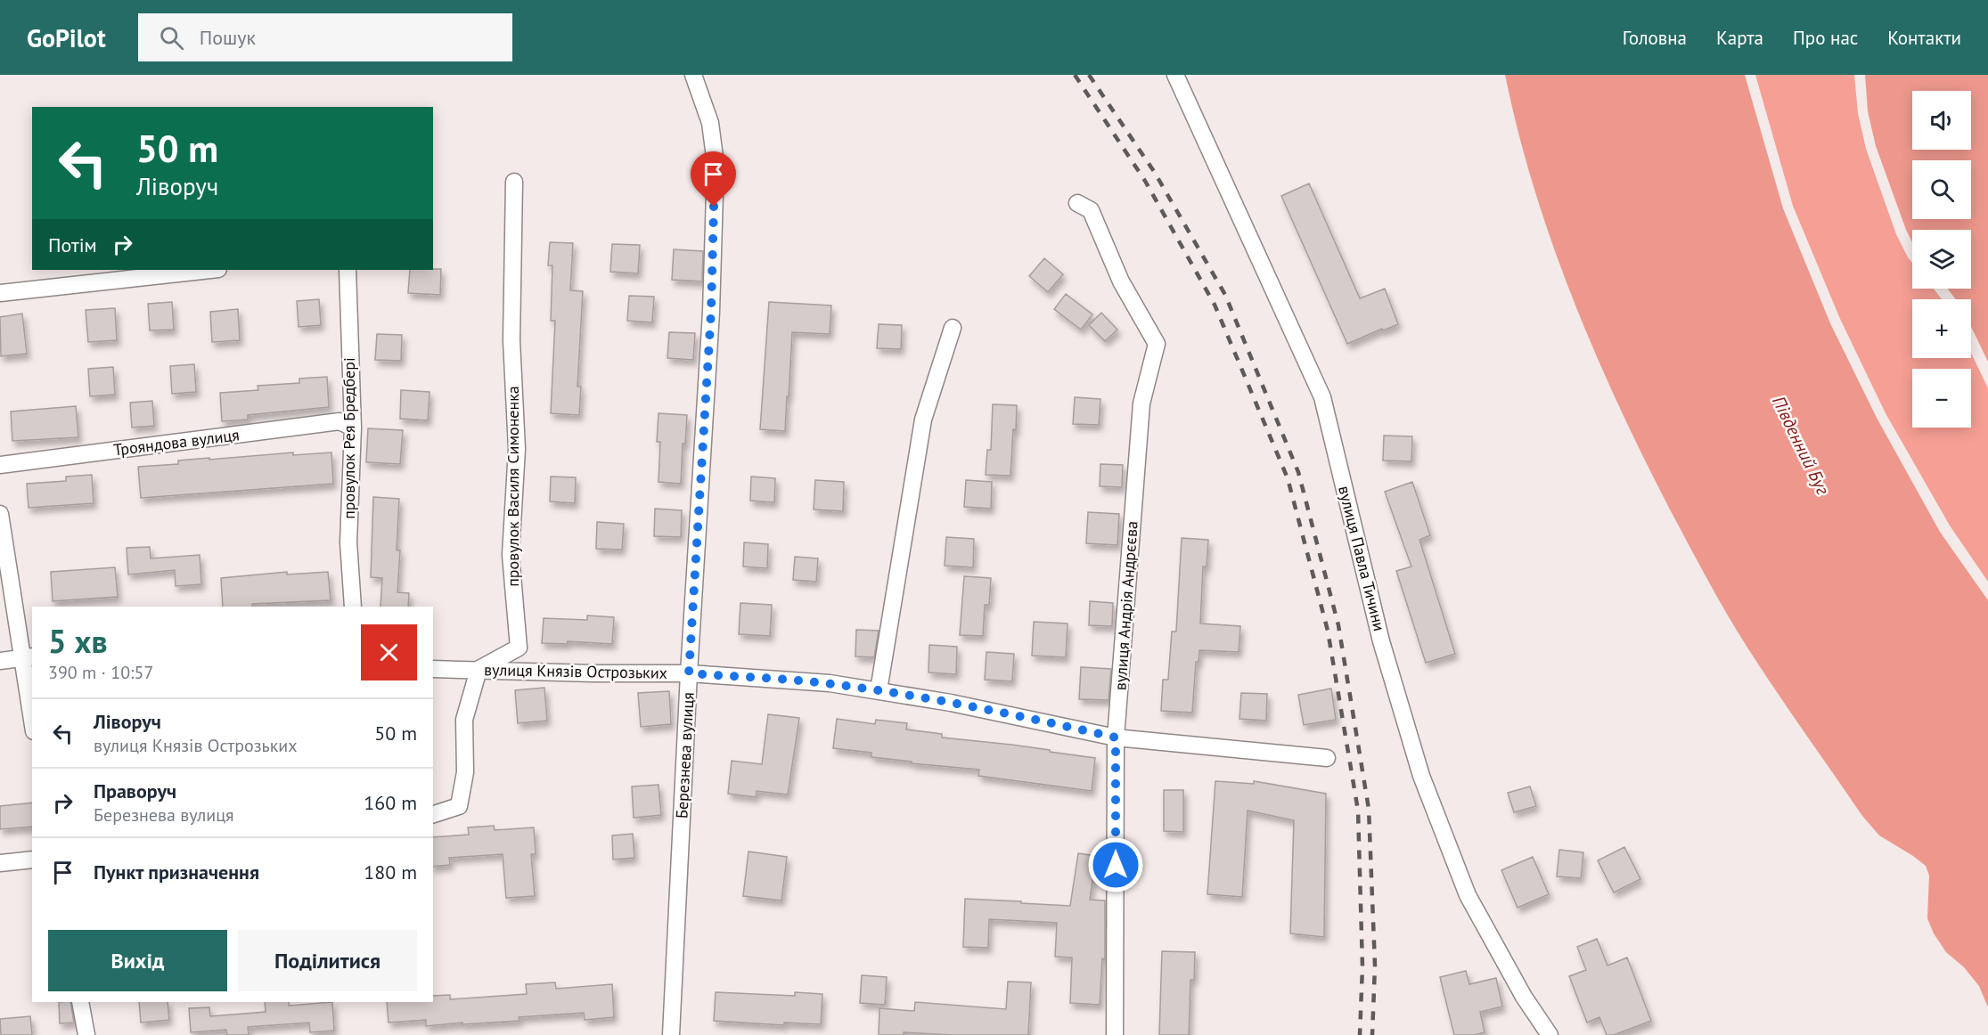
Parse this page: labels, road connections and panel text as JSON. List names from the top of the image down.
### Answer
{
  "streets": {
    "street": [
      "провулок Рея Бредбері",
      "Трояндова вулиця",
      "провулок Василя Симоненка",
      "вулиця Павла Тичини",
      "вулиця Андрія Андрєєва",
      "вулиця Князів Острозьких",
      "Березнева вулиця"
    ]
  },
  "crossings": [
    ["провулок Рея Бредбері", "Трояндова вулиця"],
    ["провулок Василя Симоненка", "вулиця Князів Острозьких"],
    ["вулиця Андрія Андрєєва", "вулиця Князів Острозьких"],
    ["вулиця Князів Острозьких", "Березнева вулиця"]
  ],
  "water": ["Південний Буг"],
  "page": {
    "header": "GoPilot",
    "search": "Пошук",
    "nav": [
      "Головна",
      "Карта",
      "Про нас",
      "Контакти"
    ],
    "map_buttons": ["+", "−"],
    "turn": ["50 m", "Ліворуч"],
    "then": "Потім",
    "heading": ["5 хв", "390 m · 10:57"],
    "list": [
      {
        "name": "Ліворуч",
        "note": "вулиця Князів Острозьких",
        "value": "50 m"
      },
      {
        "name": "Праворуч",
        "note": "Березнева вулиця",
        "value": "160 m"
      },
      {
        "name": "Пункт призначення",
        "value": "180 m"
      }
    ],
    "buttons": ["Вихід", "Поділитися"]
  }
}
